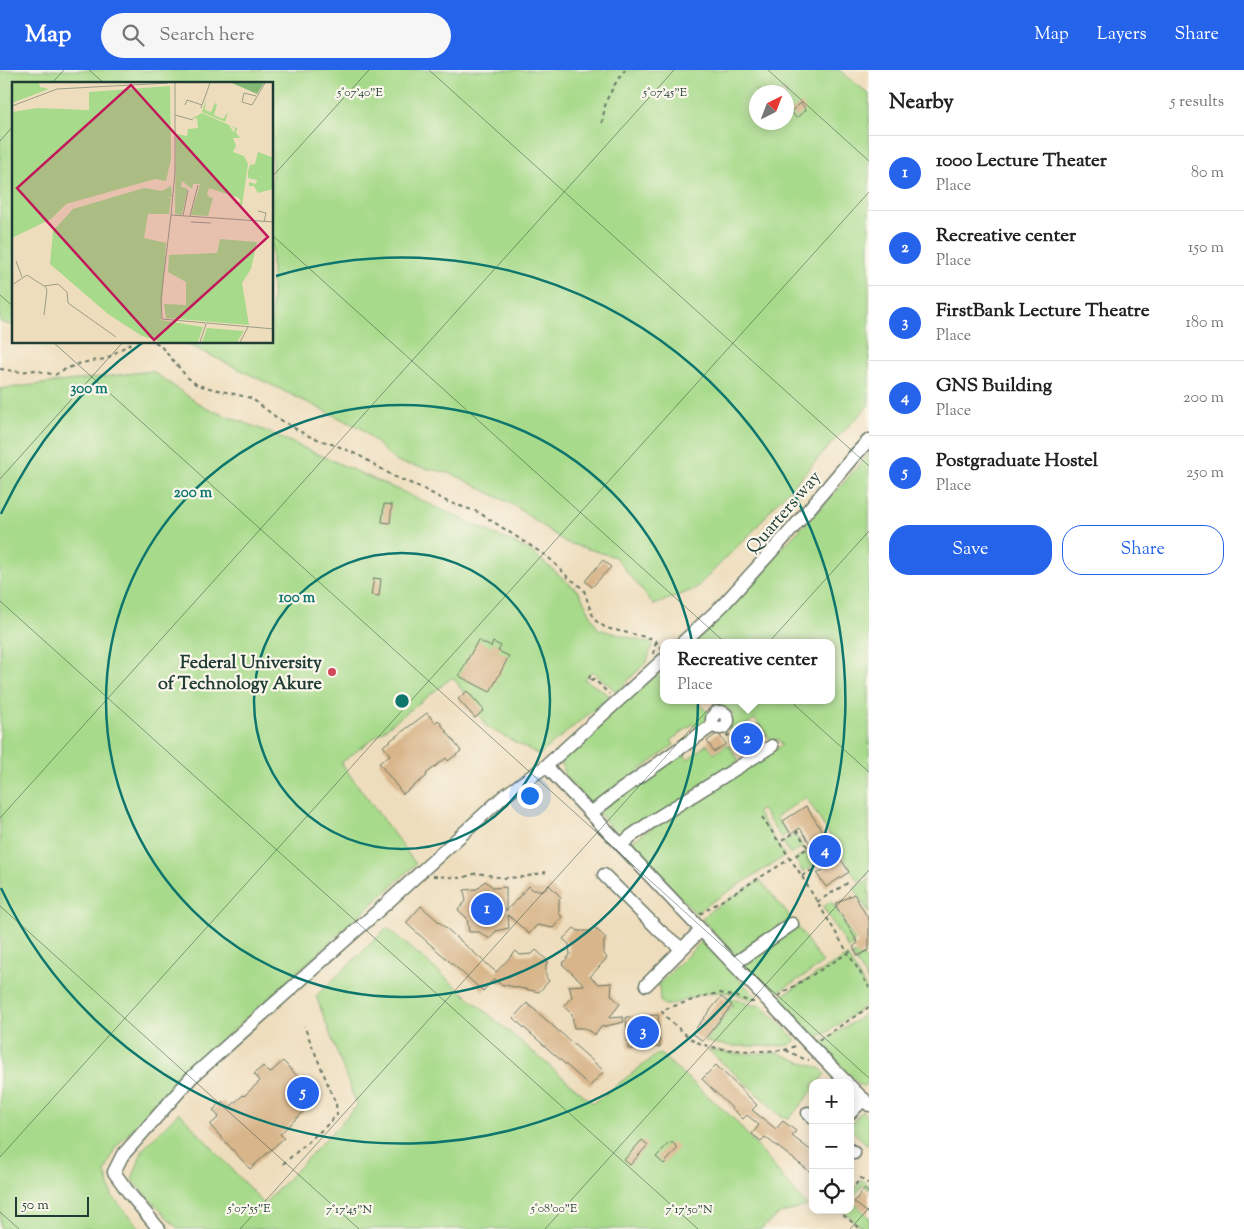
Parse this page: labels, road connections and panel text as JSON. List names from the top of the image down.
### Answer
{
  "streets": {
    "street": ["Quarters way"]
  },
  "places": ["Federal University of Technology Akure"],
  "scale_bar": "50 m",
  "north": "top right",
  "page": {
    "header": "Map",
    "search": "Search here",
    "nav": ["Map", "Layers", "Share"],
    "heading": ["Nearby", "5 results"],
    "list": [
      {
        "mark": "1",
        "name": "1000 Lecture Theater",
        "note": "Place",
        "value": "80 m"
      },
      {
        "mark": "2",
        "name": "Recreative center",
        "note": "Place",
        "value": "150 m"
      },
      {
        "mark": "3",
        "name": "FirstBank Lecture Theatre",
        "note": "Place",
        "value": "180 m"
      },
      {
        "mark": "4",
        "name": "GNS Building",
        "note": "Place",
        "value": "200 m"
      },
      {
        "mark": "5",
        "name": "Postgraduate Hostel",
        "note": "Place",
        "value": "250 m"
      }
    ],
    "buttons": ["Save", "Share"],
    "popup": ["Recreative center", "Place"],
    "pins": [
      "2",
      "4",
      "1",
      "3",
      "5"
    ],
    "map_buttons": ["+", "−"],
    "scale": "50 m"
  },
  "coordinates": [
    "5°07'40\"E",
    "5°07'45\"E",
    "5°07'55\"E",
    "5°08'00\"E",
    "7°17'45\"N",
    "7°17'50\"N"
  ],
  "rings": ["300 m", "200 m", "100 m"]
}
